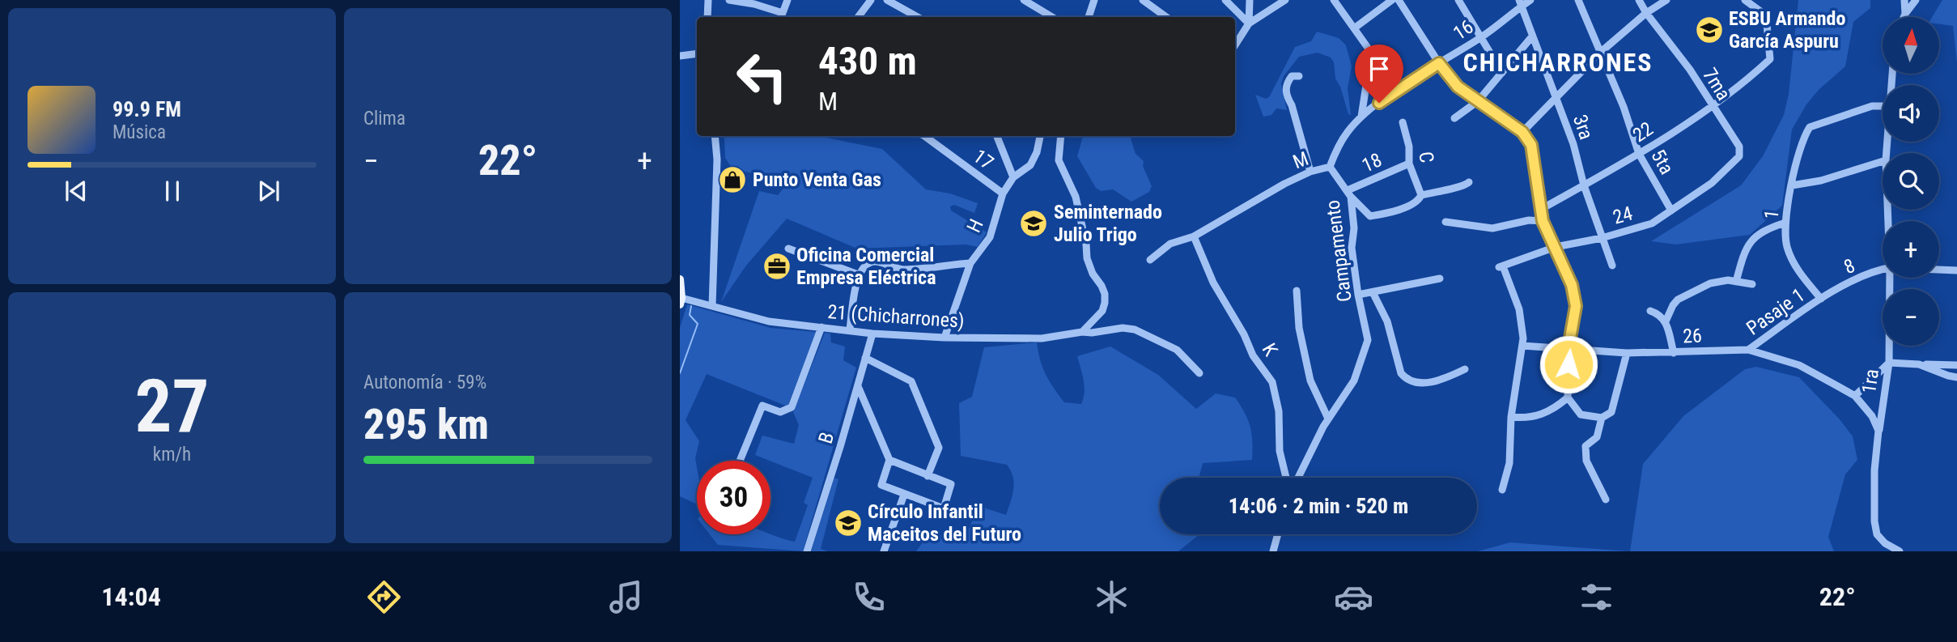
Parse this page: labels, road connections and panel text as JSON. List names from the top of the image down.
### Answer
{
  "streets": {
    "street": [
      "16",
      "7ma",
      "3ra",
      "22",
      "C",
      "17",
      "M",
      "5ta",
      "18",
      "1",
      "24",
      "H",
      "Campamento",
      "8",
      "Pasaje 1",
      "21 (Chicharrones)",
      "26",
      "K",
      "1ra",
      "B"
    ]
  },
  "crossings": [
    ["16", "3ra"],
    ["16", "M"],
    ["7ma", "22"],
    ["7ma", "24"],
    ["3ra", "22"],
    ["3ra", "24"],
    ["22", "5ta"],
    ["C", "18"],
    ["17", "H"],
    ["M", "Campamento"],
    ["M", "K"],
    ["5ta", "24"],
    ["18", "Campamento"],
    ["1", "8"],
    ["1", "Pasaje 1"],
    ["24", "26"],
    ["H", "21 (Chicharrones)"],
    ["8", "Pasaje 1"],
    ["Pasaje 1", "26"],
    ["21 (Chicharrones)", "B"]
  ],
  "districts": ["CHICHARRONES"],
  "places": {
    "school or university": ["ESBU Armando García Aspuru", "Seminternado Julio Trigo", "Círculo Infantil Maceitos del Futuro"],
    "shop": ["Punto Venta Gas"],
    "office": ["Oficina Comercial Empresa Eléctrica"]
  },
  "north": "top",
  "page": {
    "tile": [
      "Clima",
      ["27", "km/h"],
      ["Autonomía · 59%", "295 km"]
    ],
    "map_buttons": ["+", "−"],
    "turn": ["430 m", "M"],
    "song": ["99.9 FM", "Música"],
    "heat": ["−", "22°", "+"],
    "limit": "30",
    "trip": "14:06 · 2 min · 520 m",
    "tabs": ["14:04", "22°"]
  }
}
